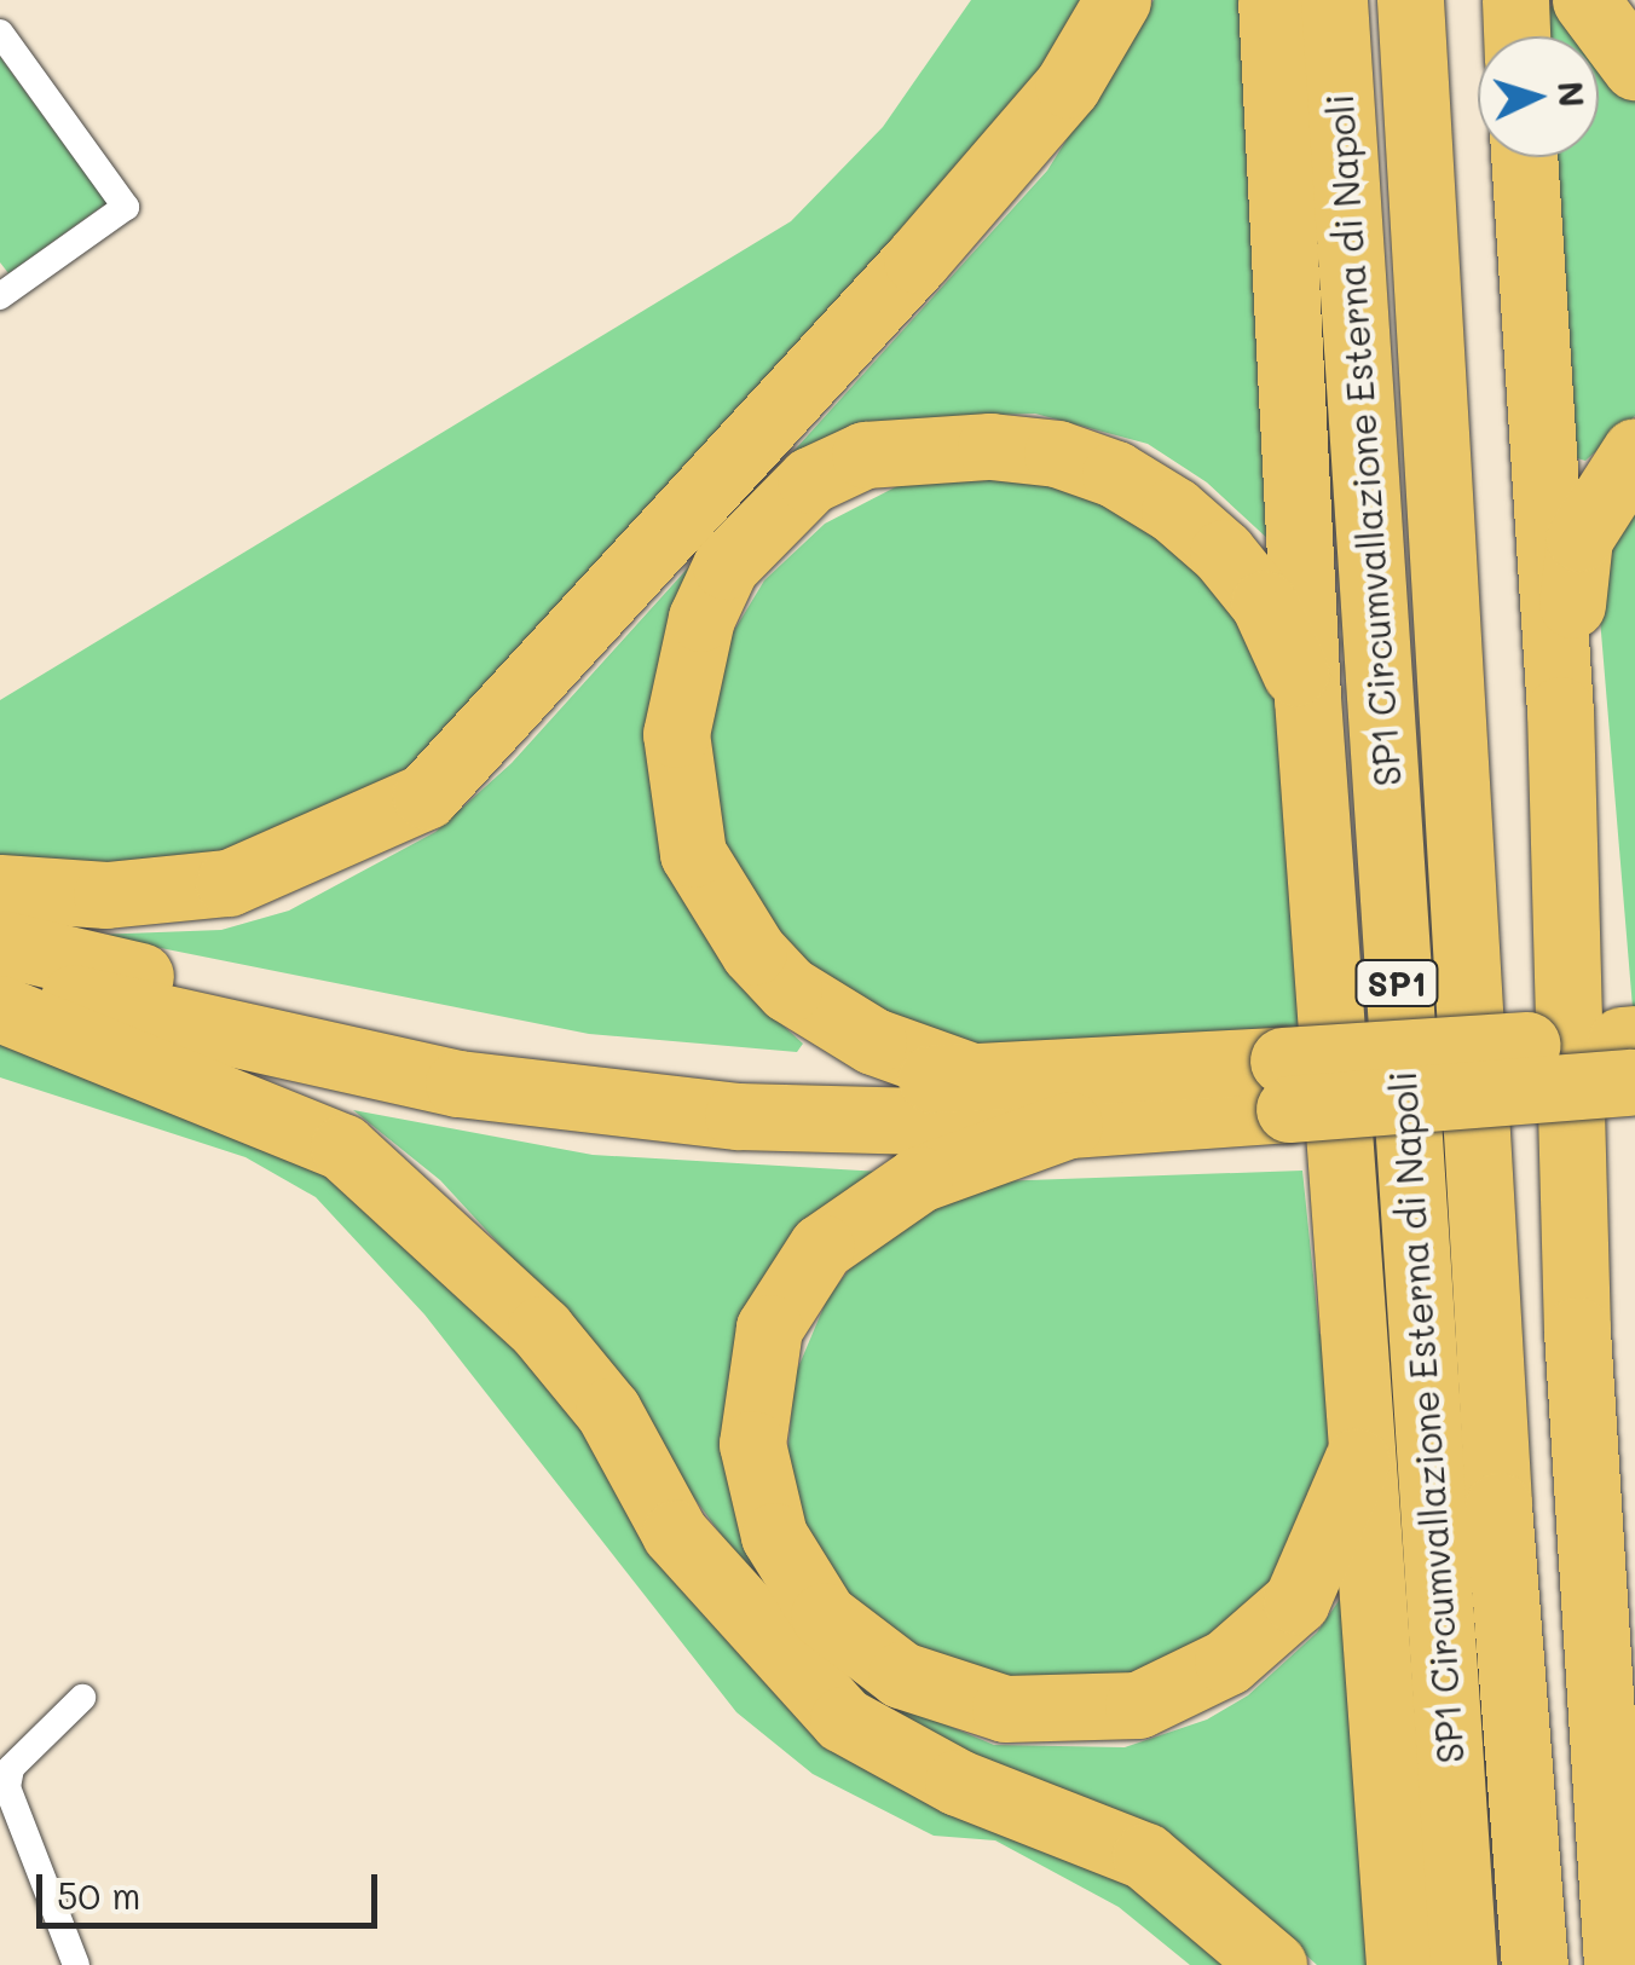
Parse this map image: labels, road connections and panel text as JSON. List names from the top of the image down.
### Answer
{
  "streets": {
    "highway": ["SP1 Circumvallazione Esterna di Napoli", "SP1"]
  },
  "scale_bar": "50 m",
  "north": "right"
}
